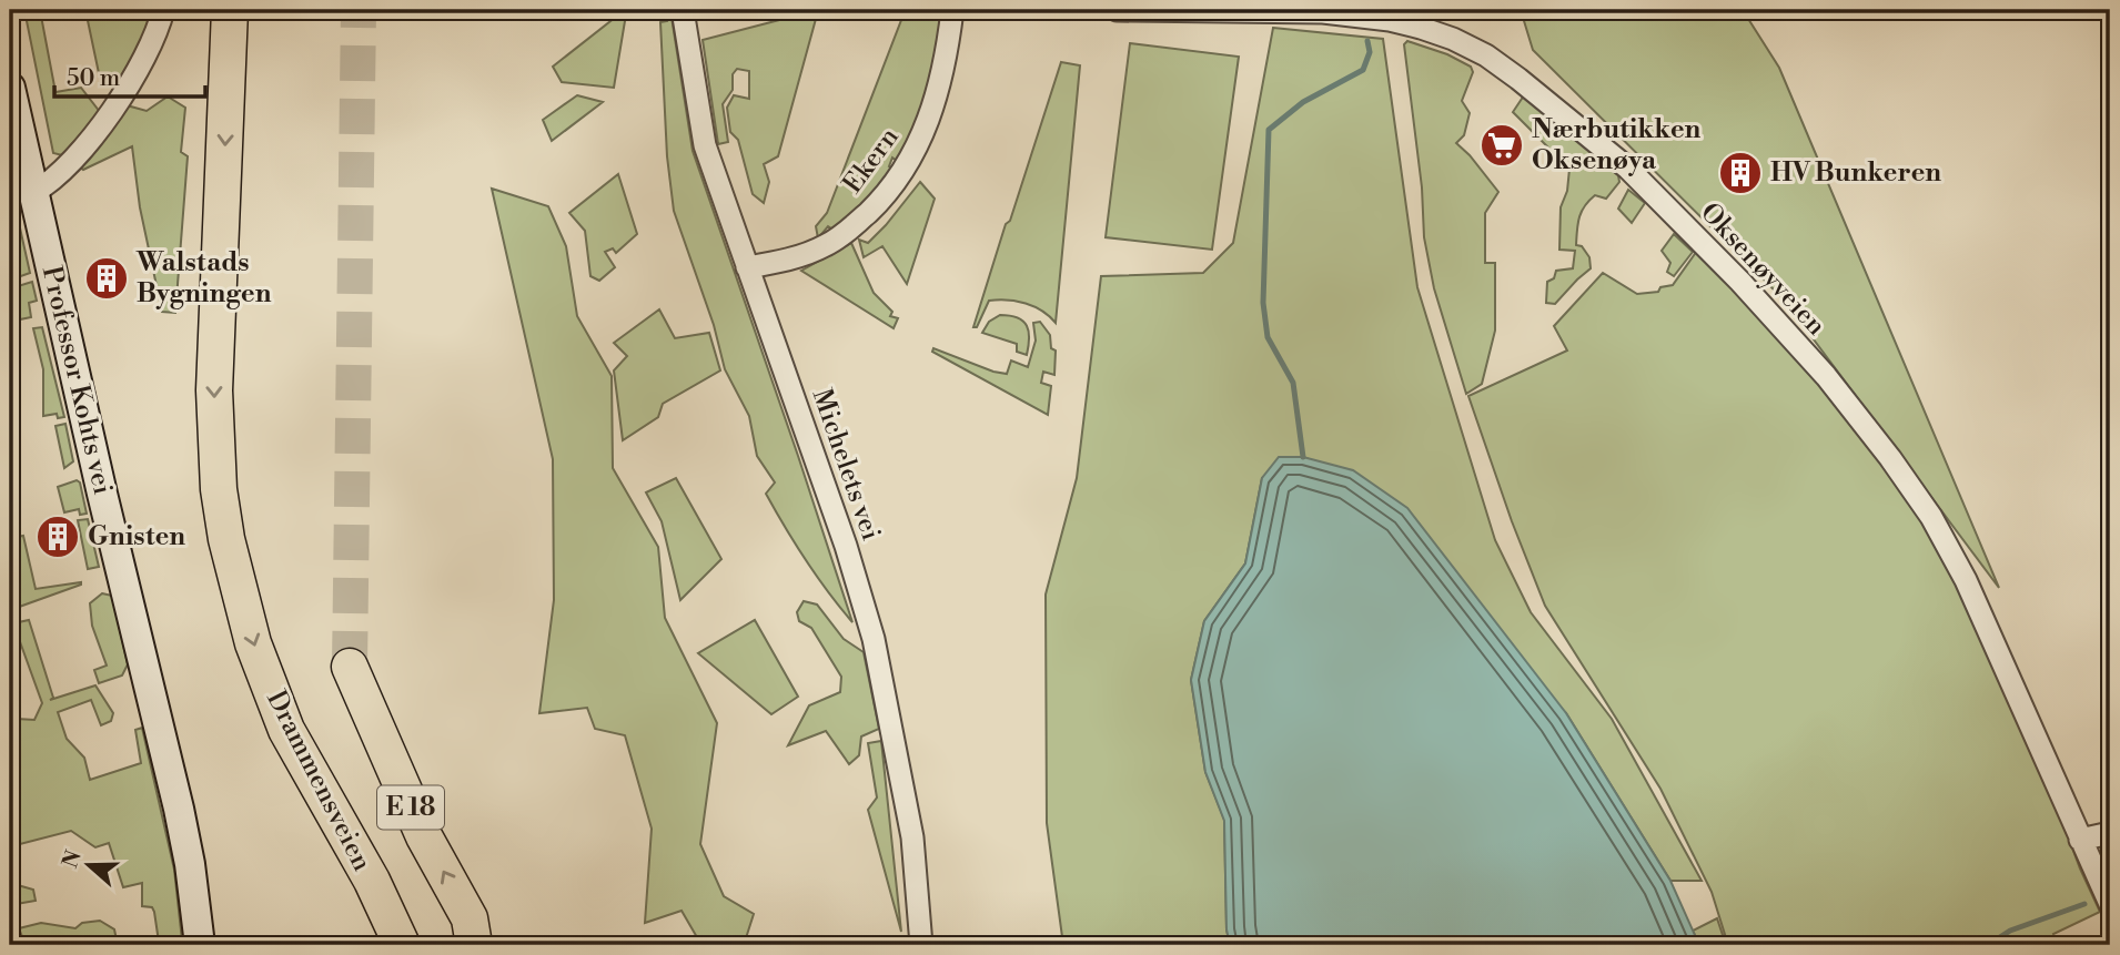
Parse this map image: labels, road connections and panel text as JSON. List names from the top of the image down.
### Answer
{
  "streets": {
    "highway": ["Drammensveien", "E 18"],
    "main road": ["Professor Kohts vei"],
    "street": ["Ekern", "Oksenøyveien", "Michelets vei"]
  },
  "crossings": [
    ["Ekern", "Michelets vei"]
  ],
  "one_way": ["Drammensveien"],
  "places": {
    "supermarket": ["Nærbutikken Oksenøya"],
    "building": ["HV Bunkeren", "Walstads Bygningen", "Gnisten"]
  },
  "scale_bar": "50 m",
  "north": "left"
}
